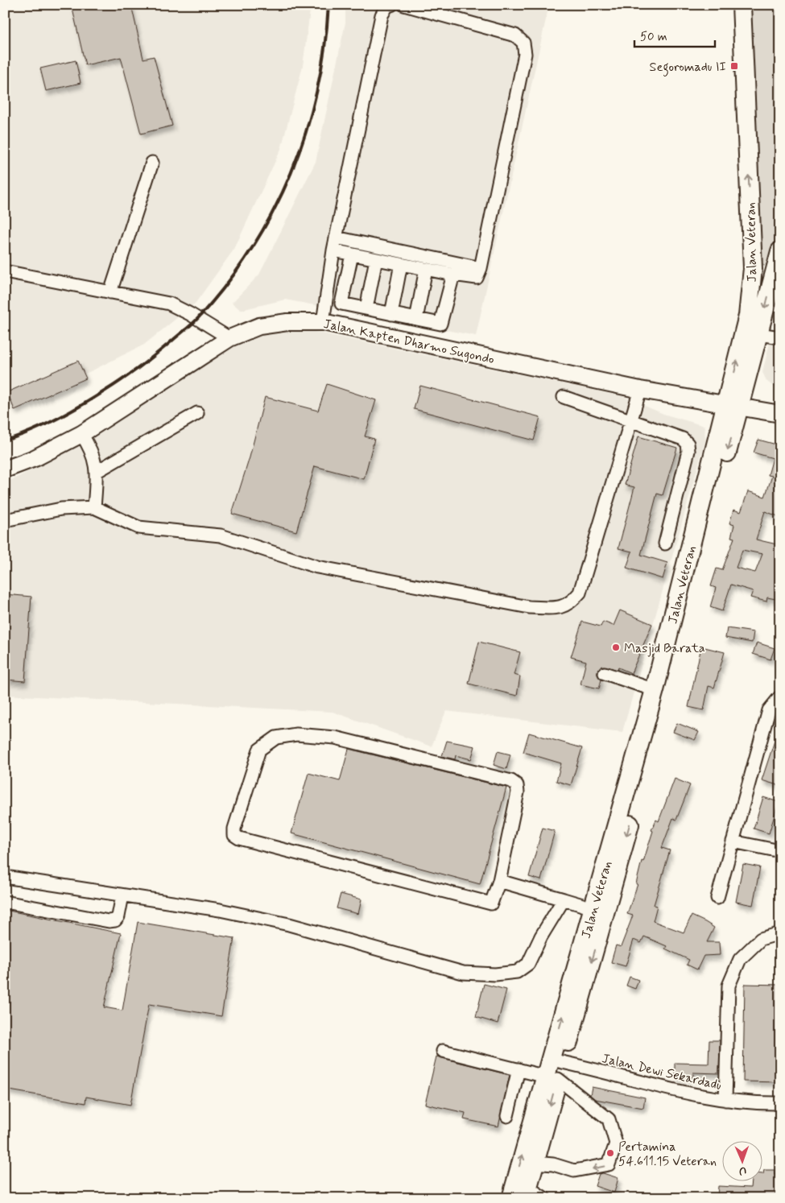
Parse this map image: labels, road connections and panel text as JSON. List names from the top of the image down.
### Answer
{
  "streets": {
    "highway": ["Jalan Veteran"],
    "main road": ["Jalan Kapten Dharmo Sugondo"],
    "street": ["Jalan Dewi Sekardadu"]
  },
  "crossings": [
    ["Jalan Veteran", "Jalan Kapten Dharmo Sugondo"],
    ["Jalan Veteran", "Jalan Dewi Sekardadu"]
  ],
  "places": {
    "transit": ["Segoromadu II"],
    "other": ["Masjid Barata", "Pertamina 54.611.15 Veteran"]
  },
  "scale_bar": "50 m",
  "north": "bottom"
}
